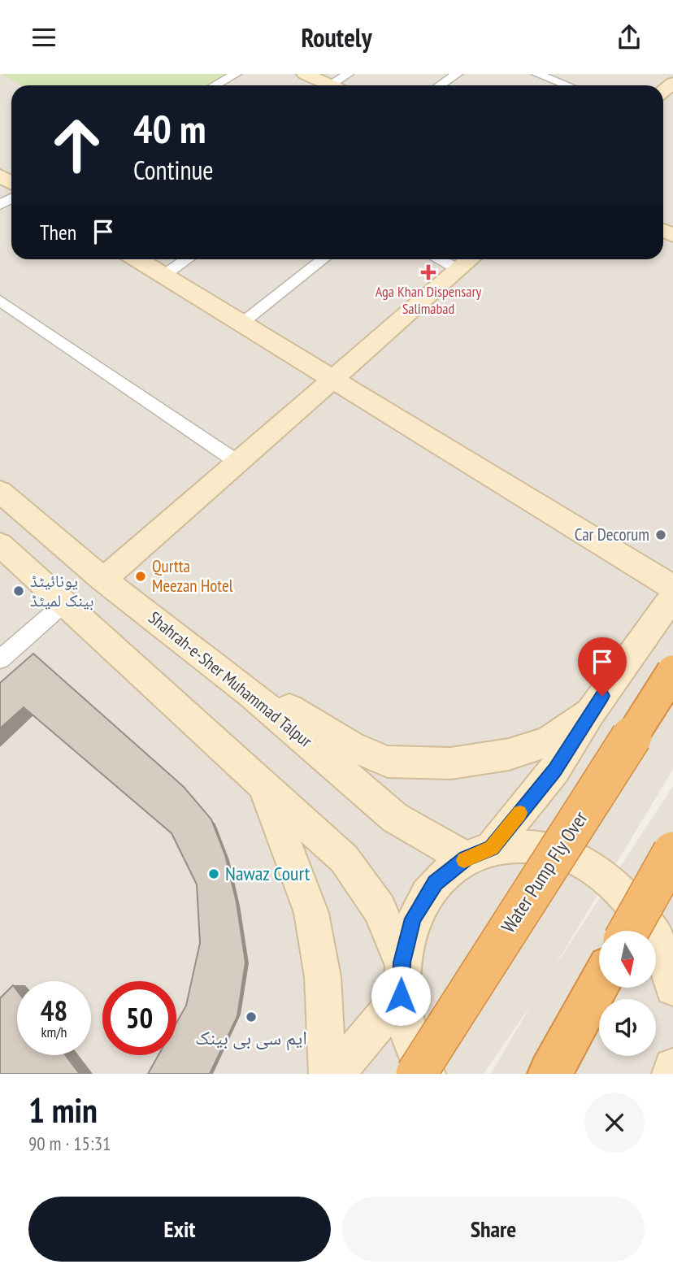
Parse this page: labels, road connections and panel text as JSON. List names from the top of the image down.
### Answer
{
  "streets": {
    "highway": ["Water Pump Fly Over"],
    "main road": ["Shahrah-e-Sher Muhammad Talpur"]
  },
  "places": {
    "health": ["Aga Khan Dispensary Salimabad"],
    "other": [
      "Car Decorum",
      "Qurtta Meezan Hotel",
      "یونائیٹڈ بینک لمیٹڈ",
      "Nawaz Court",
      "ایم سی بی بینک"
    ]
  },
  "north": "bottom",
  "page": {
    "header": "Routely",
    "turn": ["40 m", "Continue"],
    "then": "Then",
    "speed": "48 km/h",
    "limit": "50",
    "heading": ["1 min", "90 m · 15:31"],
    "buttons": ["Exit", "Share"]
  }
}
